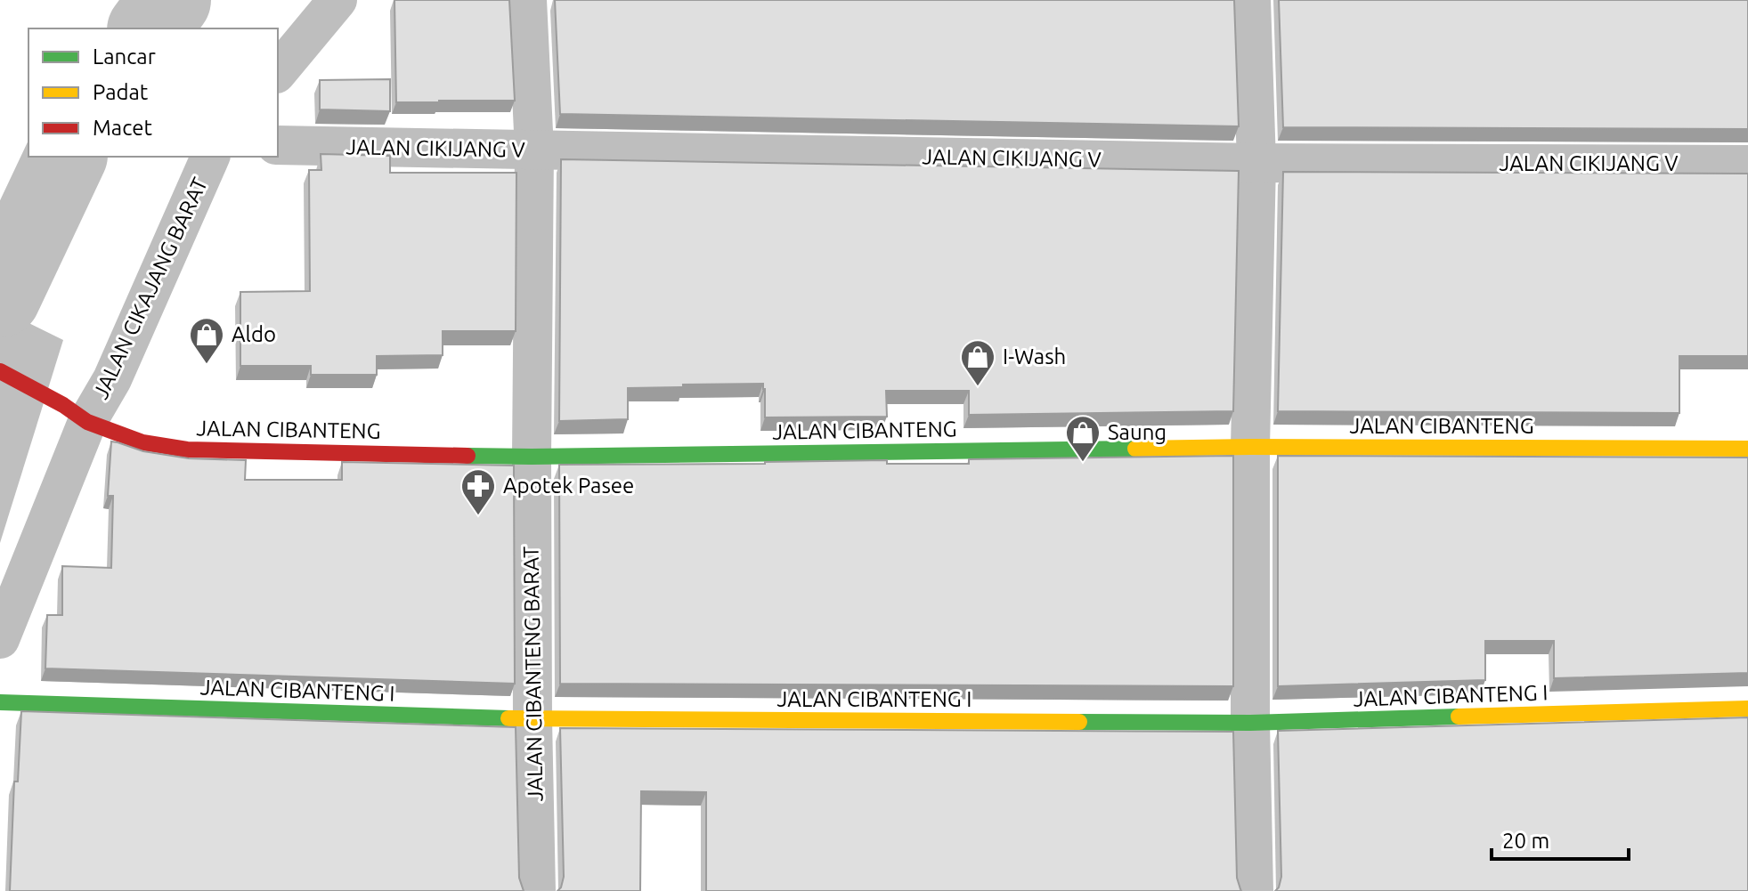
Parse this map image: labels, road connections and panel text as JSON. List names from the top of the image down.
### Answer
{
  "streets": {
    "street": [
      "JALAN CIKIJANG V",
      "JALAN CIKAJANG BARAT",
      "JALAN CIBANTENG",
      "JALAN CIBANTENG BARAT",
      "JALAN CIBANTENG I"
    ]
  },
  "crossings": [
    ["JALAN CIKIJANG V", "JALAN CIBANTENG BARAT"],
    ["JALAN CIKAJANG BARAT", "JALAN CIBANTENG"],
    ["JALAN CIBANTENG", "JALAN CIBANTENG BARAT"],
    ["JALAN CIBANTENG BARAT", "JALAN CIBANTENG I"]
  ],
  "places": {
    "shop": ["Aldo", "I-Wash", "Saung"],
    "pharmacy": ["Apotek Pasee"]
  },
  "legend": ["Lancar", "Padat", "Macet"],
  "scale_bar": "20 m"
}
